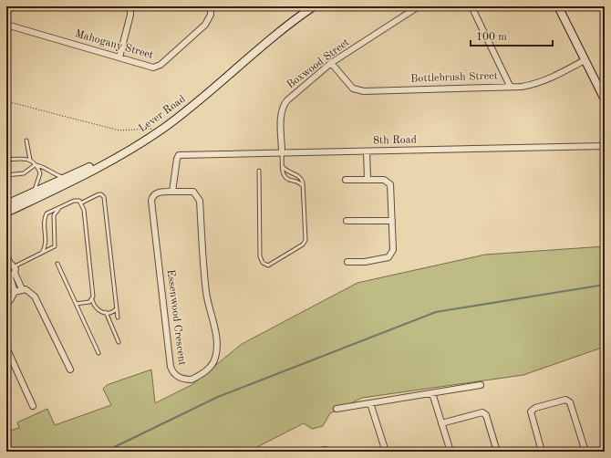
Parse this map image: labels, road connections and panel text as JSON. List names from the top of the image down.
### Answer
{
  "streets": {
    "main road": ["Lever Road"],
    "street": [
      "Mahogany Street",
      "Boxwood Street",
      "Bottlebrush Street",
      "8th Road",
      "Essenwood Crescent"
    ]
  },
  "crossings": [
    ["Boxwood Street", "Bottlebrush Street"],
    ["Boxwood Street", "8th Road"],
    ["8th Road", "Essenwood Crescent"]
  ],
  "scale_bar": "100 m"
}
